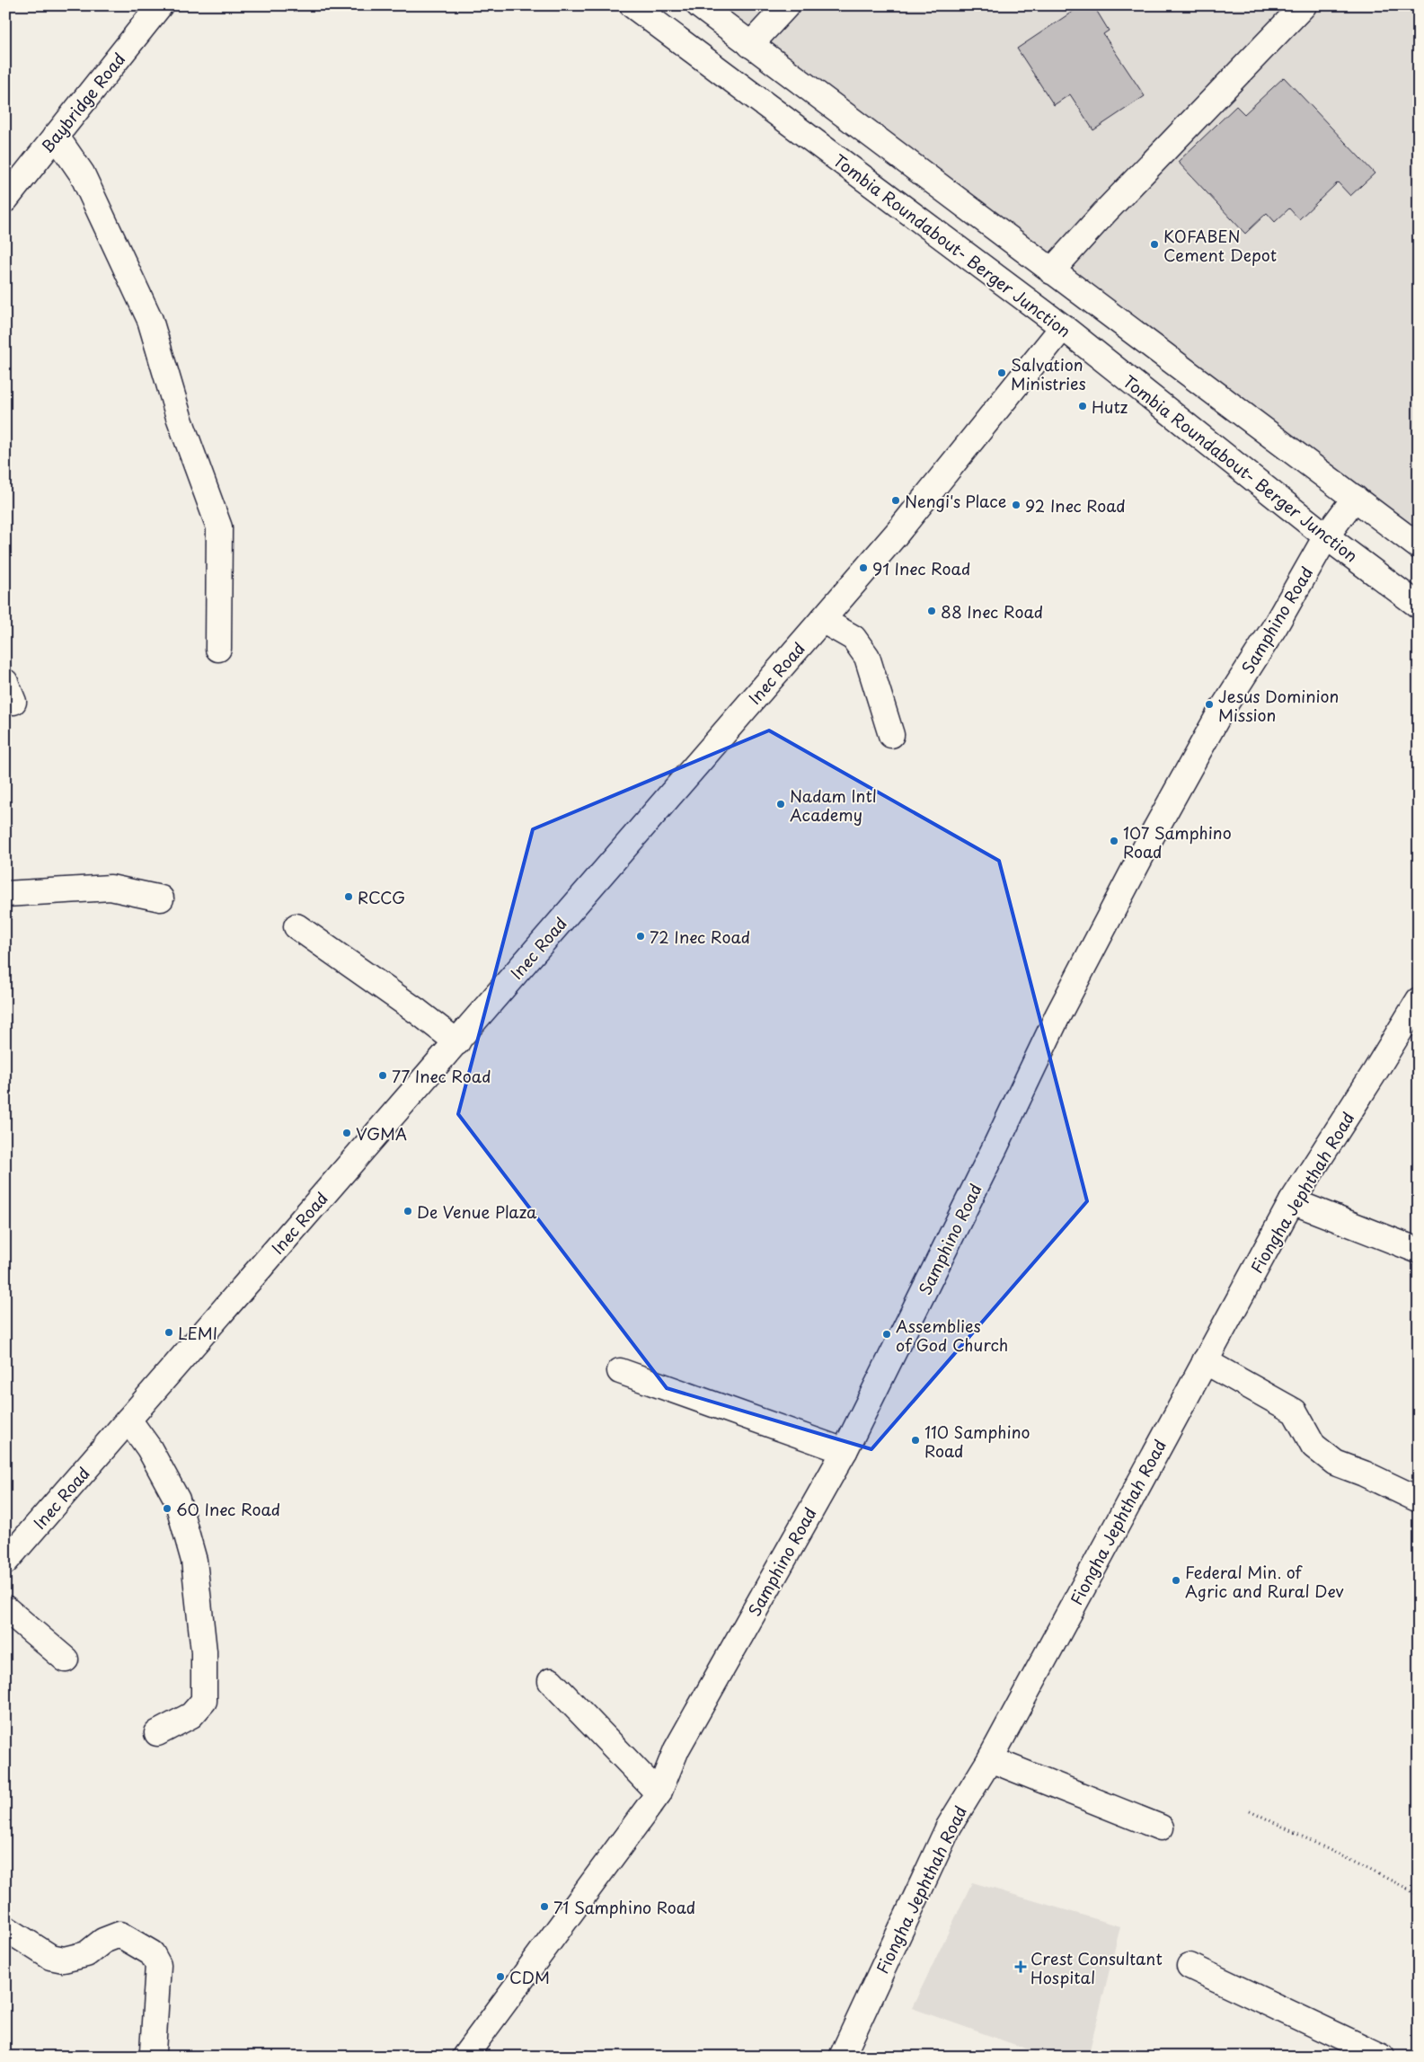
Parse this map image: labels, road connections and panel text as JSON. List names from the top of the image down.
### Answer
{
  "streets": {
    "street": [
      "Baybridge Road",
      "Tombia Roundabout- Berger Junction",
      "Samphino Road",
      "Inec Road",
      "Fiongha Jephthah Road"
    ]
  },
  "crossings": [
    ["Tombia Roundabout- Berger Junction", "Samphino Road"],
    ["Tombia Roundabout- Berger Junction", "Inec Road"]
  ],
  "places": {
    "other": [
      "KOFABEN Cement Depot",
      "Salvation Ministries",
      "Hutz",
      "Nengi's Place",
      "92 Inec Road",
      "91 Inec Road",
      "88 Inec Road",
      "Jesus Dominion Mission",
      "Nadam Intl Academy",
      "107 Samphino Road",
      "RCCG",
      "72 Inec Road",
      "77 Inec Road",
      "VGMA",
      "De Venue Plaza",
      "LEMI",
      "Assemblies of God Church",
      "110 Samphino Road",
      "60 Inec Road",
      "Federal Min. of Agric and Rural Dev",
      "71 Samphino Road",
      "CDM"
    ],
    "health": ["Crest Consultant Hospital"]
  }
}
